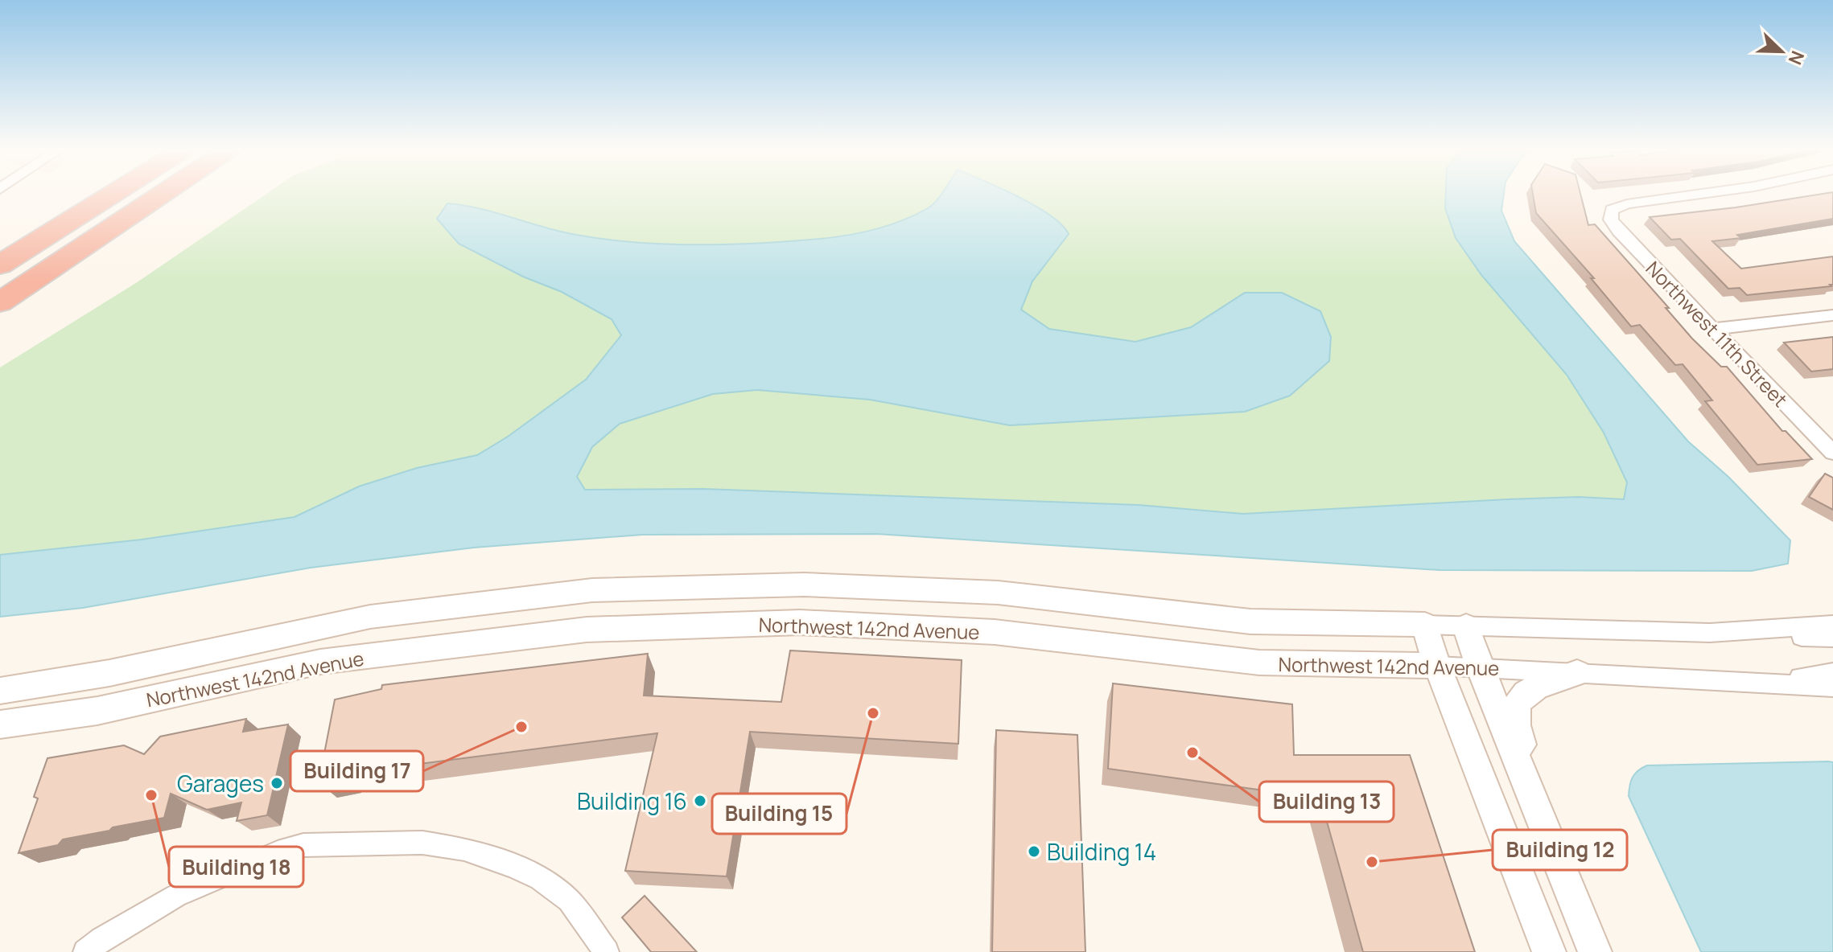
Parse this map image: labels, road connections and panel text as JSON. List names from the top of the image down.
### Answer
{
  "streets": {
    "street": ["Northwest 11th Street", "Northwest 142nd Avenue"]
  },
  "places": [
    "Building 15",
    "Building 17",
    "Building 13",
    "Garages",
    "Building 18",
    "Building 16",
    "Building 14",
    "Building 12"
  ],
  "north": "bottom right"
}
